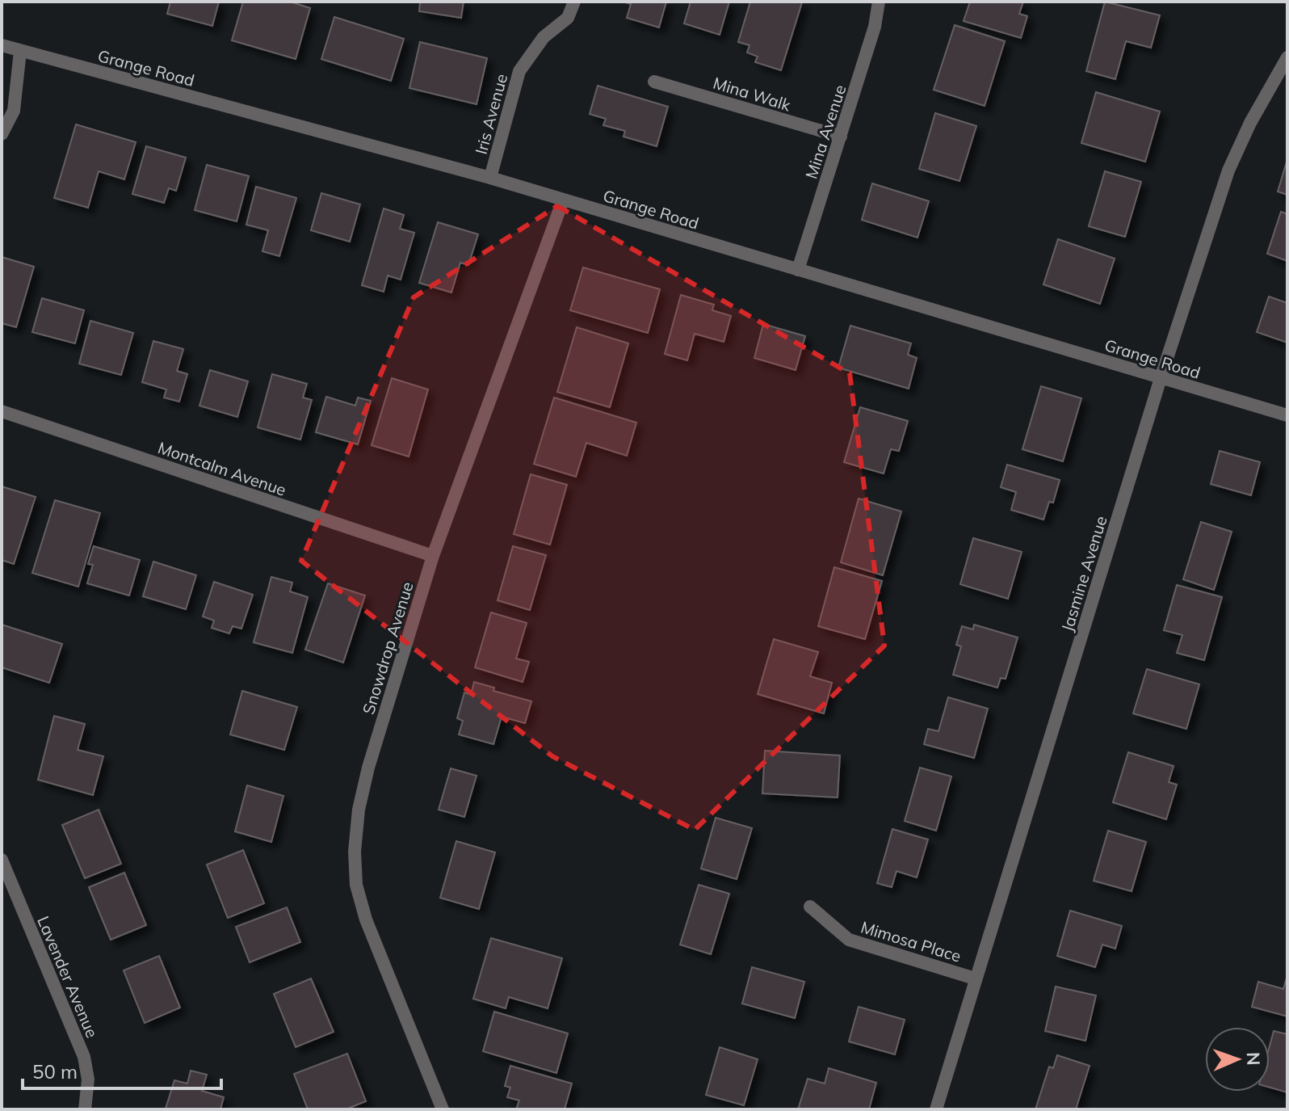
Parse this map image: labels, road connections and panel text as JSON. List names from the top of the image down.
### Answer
{
  "streets": {
    "street": [
      "Grange Road",
      "Mina Walk",
      "Iris Avenue",
      "Mina Avenue",
      "Montcalm Avenue",
      "Jasmine Avenue",
      "Snowdrop Avenue",
      "Mimosa Place",
      "Lavender Avenue"
    ]
  },
  "crossings": [
    ["Grange Road", "Iris Avenue"],
    ["Grange Road", "Mina Avenue"],
    ["Grange Road", "Jasmine Avenue"],
    ["Grange Road", "Snowdrop Avenue"],
    ["Mina Walk", "Mina Avenue"],
    ["Montcalm Avenue", "Snowdrop Avenue"],
    ["Jasmine Avenue", "Mimosa Place"]
  ],
  "scale_bar": "50 m",
  "north": "right"
}
